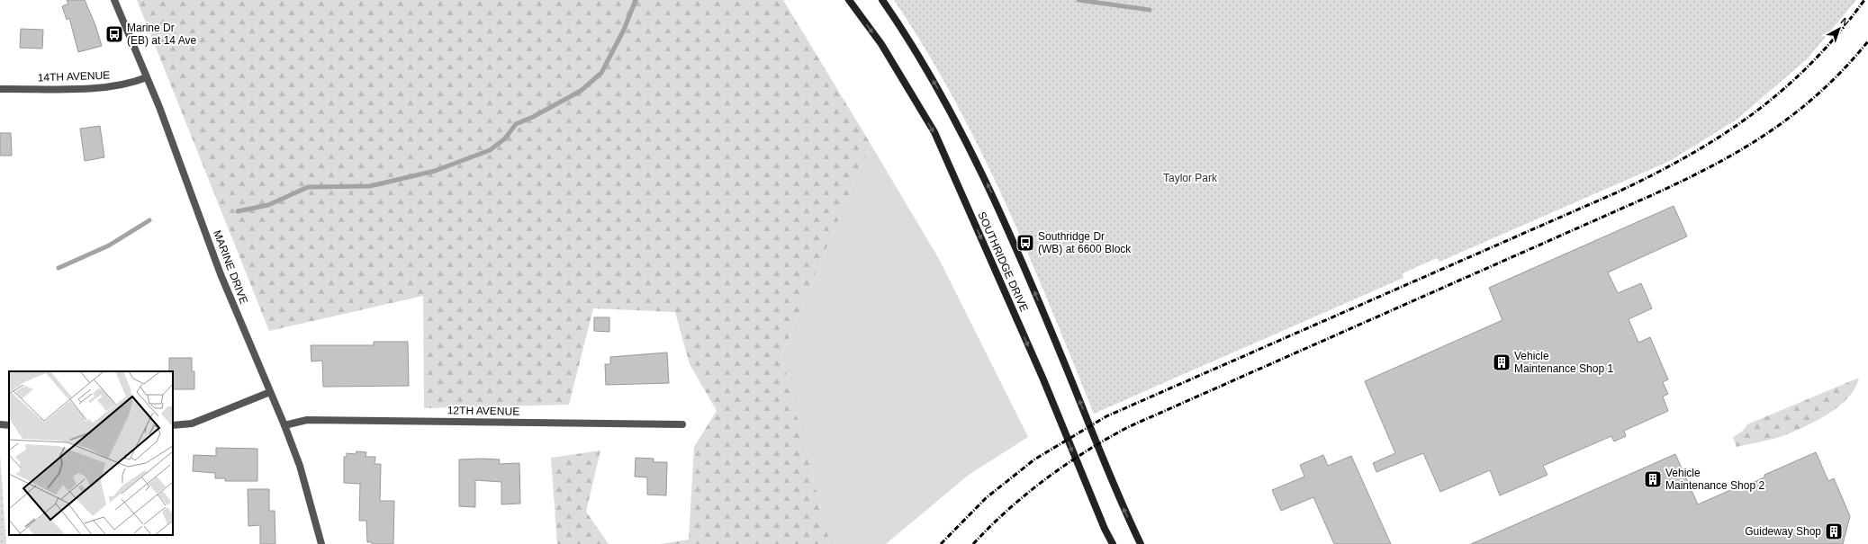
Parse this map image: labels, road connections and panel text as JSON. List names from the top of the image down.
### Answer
{
  "streets": {
    "main road": ["SOUTHRIDGE DRIVE"],
    "street": ["14TH AVENUE", "MARINE DRIVE", "12TH AVENUE"]
  },
  "crossings": [
    ["14TH AVENUE", "MARINE DRIVE"],
    ["MARINE DRIVE", "12TH AVENUE"]
  ],
  "parks": ["Taylor Park"],
  "places": {
    "bus stop": ["Marine Dr (EB) at 14 Ave", "Southridge Dr (WB) at 6600 Block"],
    "building": ["Vehicle Maintenance Shop 1", "Vehicle Maintenance Shop 2", "Guideway Shop"]
  },
  "north": "top right"
}
